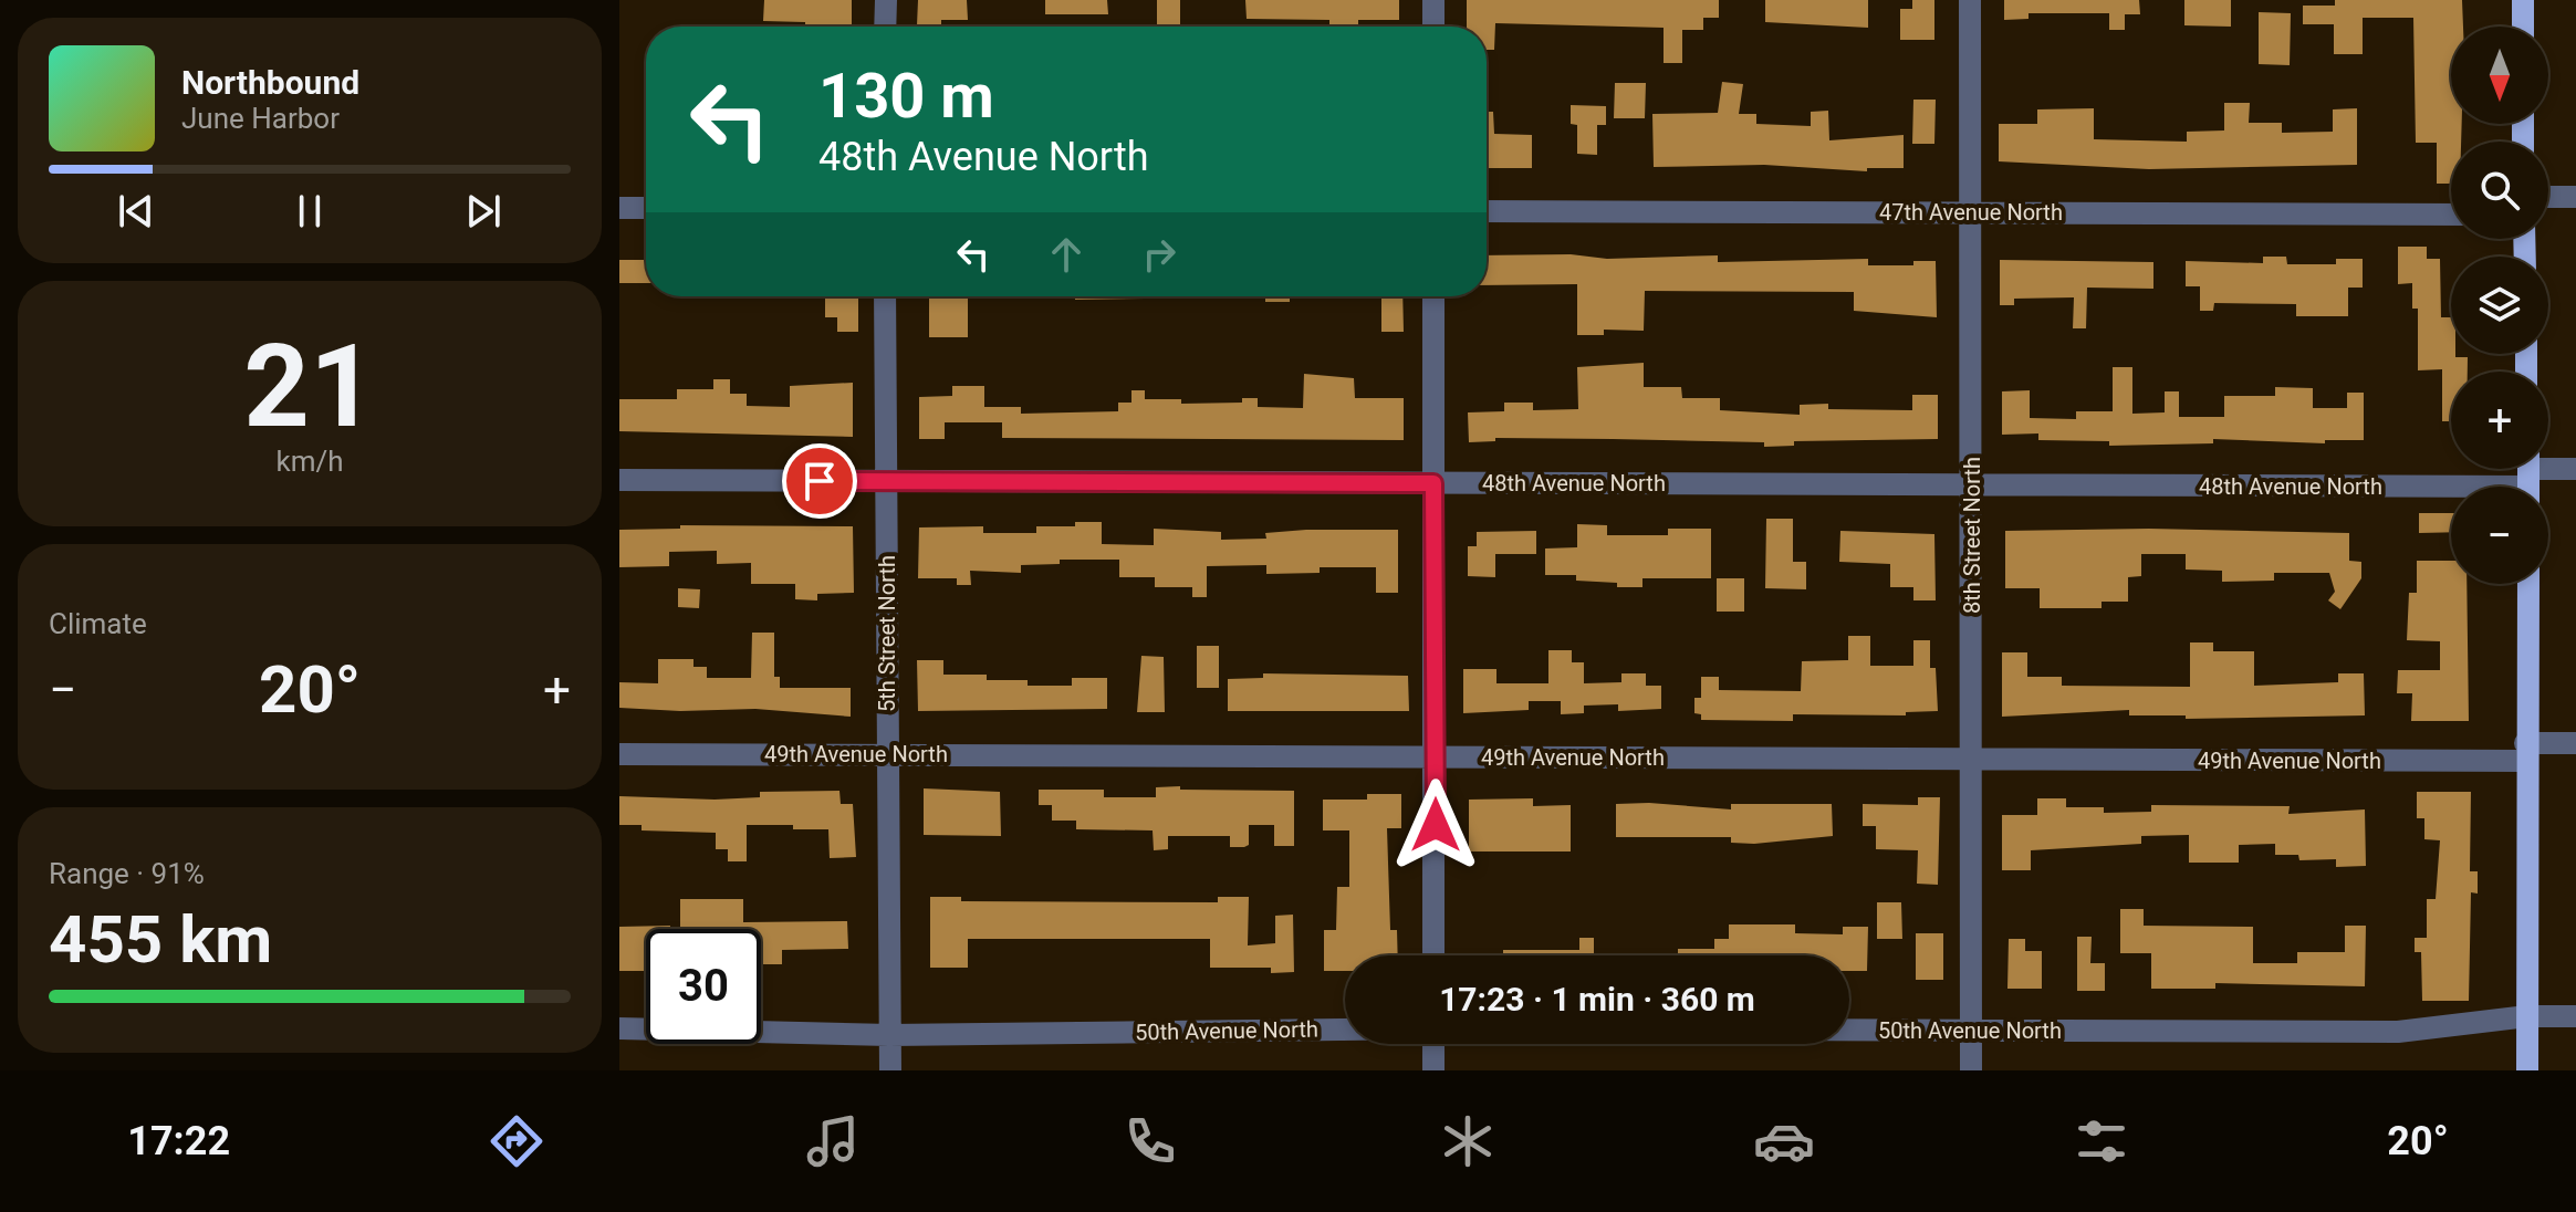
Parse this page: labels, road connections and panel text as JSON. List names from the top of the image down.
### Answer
{
  "streets": {
    "street": [
      "47th Avenue North",
      "48th Avenue North",
      "8th Street North",
      "5th Street North",
      "49th Avenue North",
      "50th Avenue North"
    ]
  },
  "crossings": [
    ["47th Avenue North", "8th Street North"],
    ["48th Avenue North", "8th Street North"],
    ["48th Avenue North", "5th Street North"],
    ["8th Street North", "49th Avenue North"],
    ["8th Street North", "50th Avenue North"],
    ["5th Street North", "49th Avenue North"],
    ["5th Street North", "50th Avenue North"]
  ],
  "north": "bottom",
  "page": {
    "map_buttons": ["+", "−"],
    "turn": ["130 m", "48th Avenue North"],
    "song": ["Northbound", "June Harbor"],
    "tile": [
      ["21", "km/h"],
      "Climate",
      ["Range · 91%", "455 km"]
    ],
    "heat": ["−", "20°", "+"],
    "limit": "30",
    "trip": "17:23 · 1 min · 360 m",
    "tabs": ["17:22", "20°"]
  }
}
